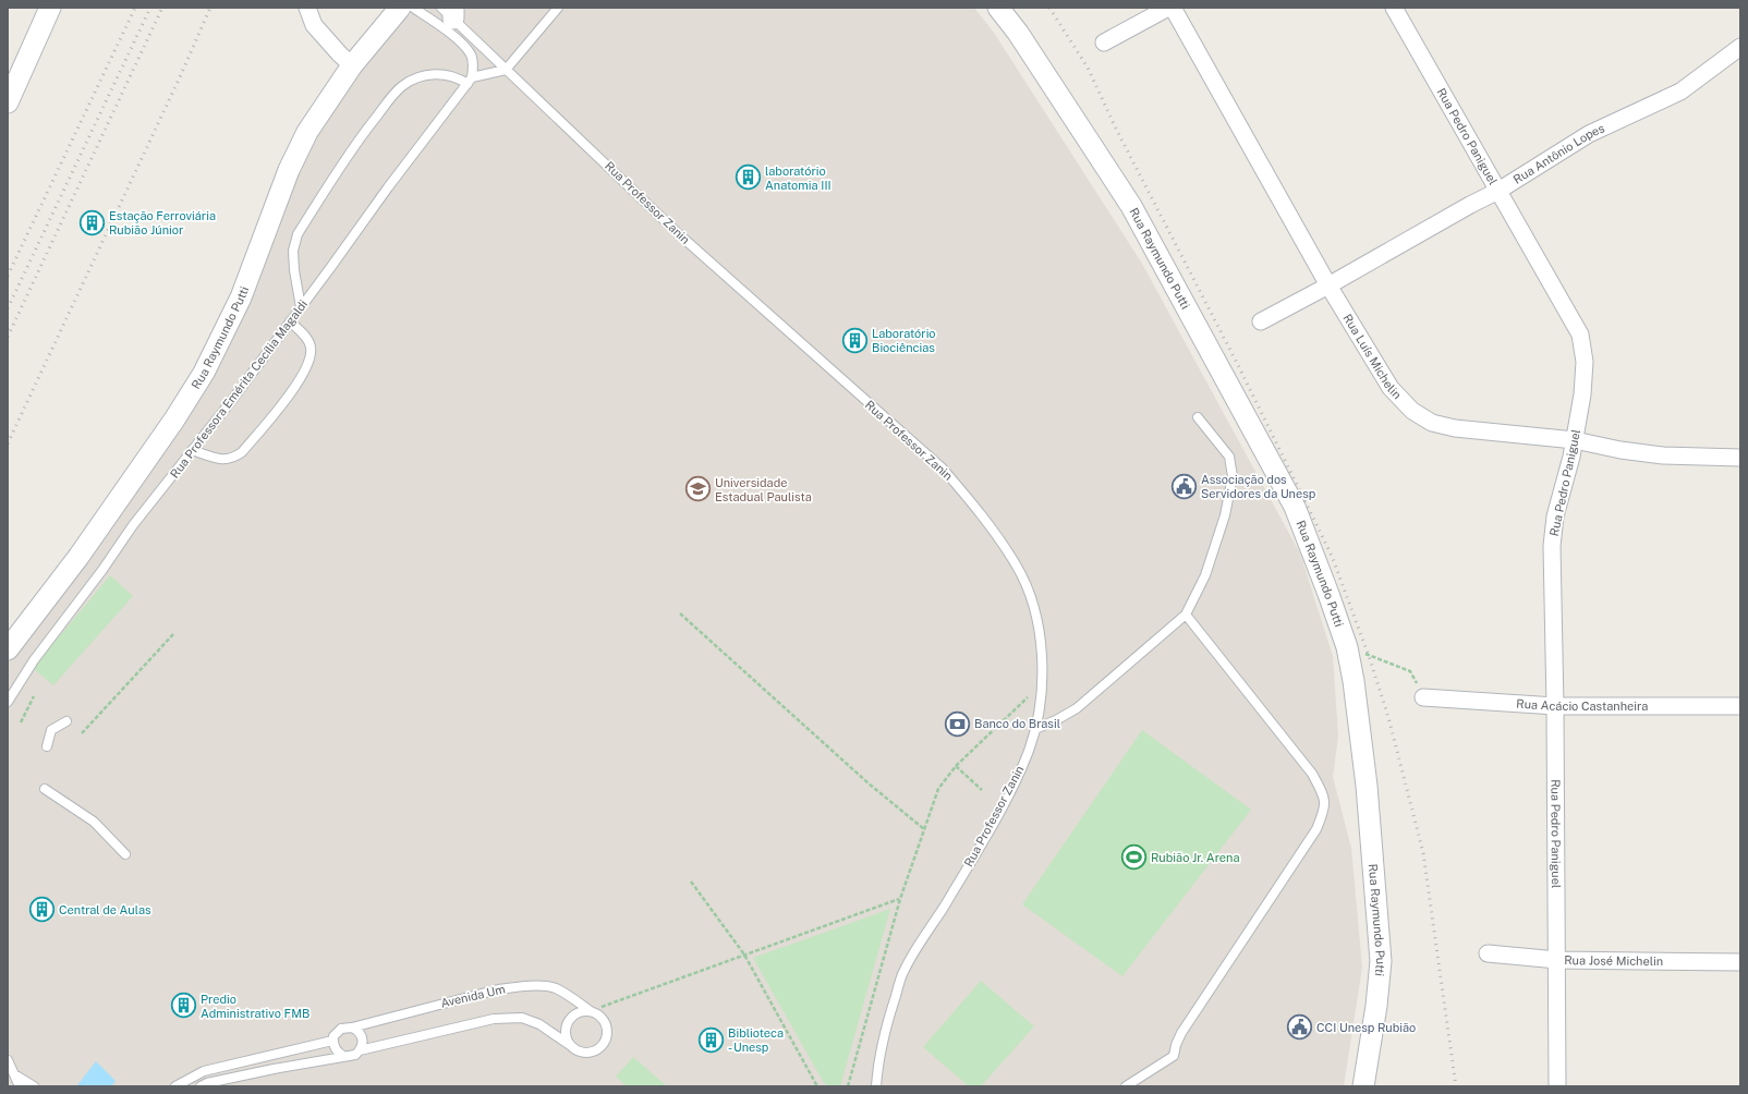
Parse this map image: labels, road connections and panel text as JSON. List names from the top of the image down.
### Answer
{
  "streets": {
    "street": [
      "Rua Pedro Paniguel",
      "Rua Antônio Lopes",
      "Rua Raymundo Putti",
      "Rua Luís Michelin",
      "Rua Acácio Castanheira",
      "Rua José Michelin"
    ],
    "lane": ["Rua Professor Zanin", "Rua Professora Emérita Cecília Magaldi", "Avenida Um"]
  },
  "crossings": [
    ["Rua Pedro Paniguel", "Rua Antônio Lopes"],
    ["Rua Pedro Paniguel", "Rua Luís Michelin"],
    ["Rua Pedro Paniguel", "Rua Acácio Castanheira"],
    ["Rua Pedro Paniguel", "Rua José Michelin"],
    ["Rua Antônio Lopes", "Rua Luís Michelin"]
  ],
  "places": {
    "building": [
      "laboratório Anatomia III",
      "Estação Ferroviária Rubião Júnior",
      "Laboratório Biociências",
      "Central de Aulas",
      "Predio Administrativo FMB",
      "Biblioteca - Unesp"
    ],
    "public building": ["Associação dos Servidores da Unesp", "CCI Unesp Rubião"],
    "school or university": ["Universidade Estadual Paulista"],
    "bank": ["Banco do Brasil"],
    "sports": ["Rubião Jr. Arena"]
  }
}
